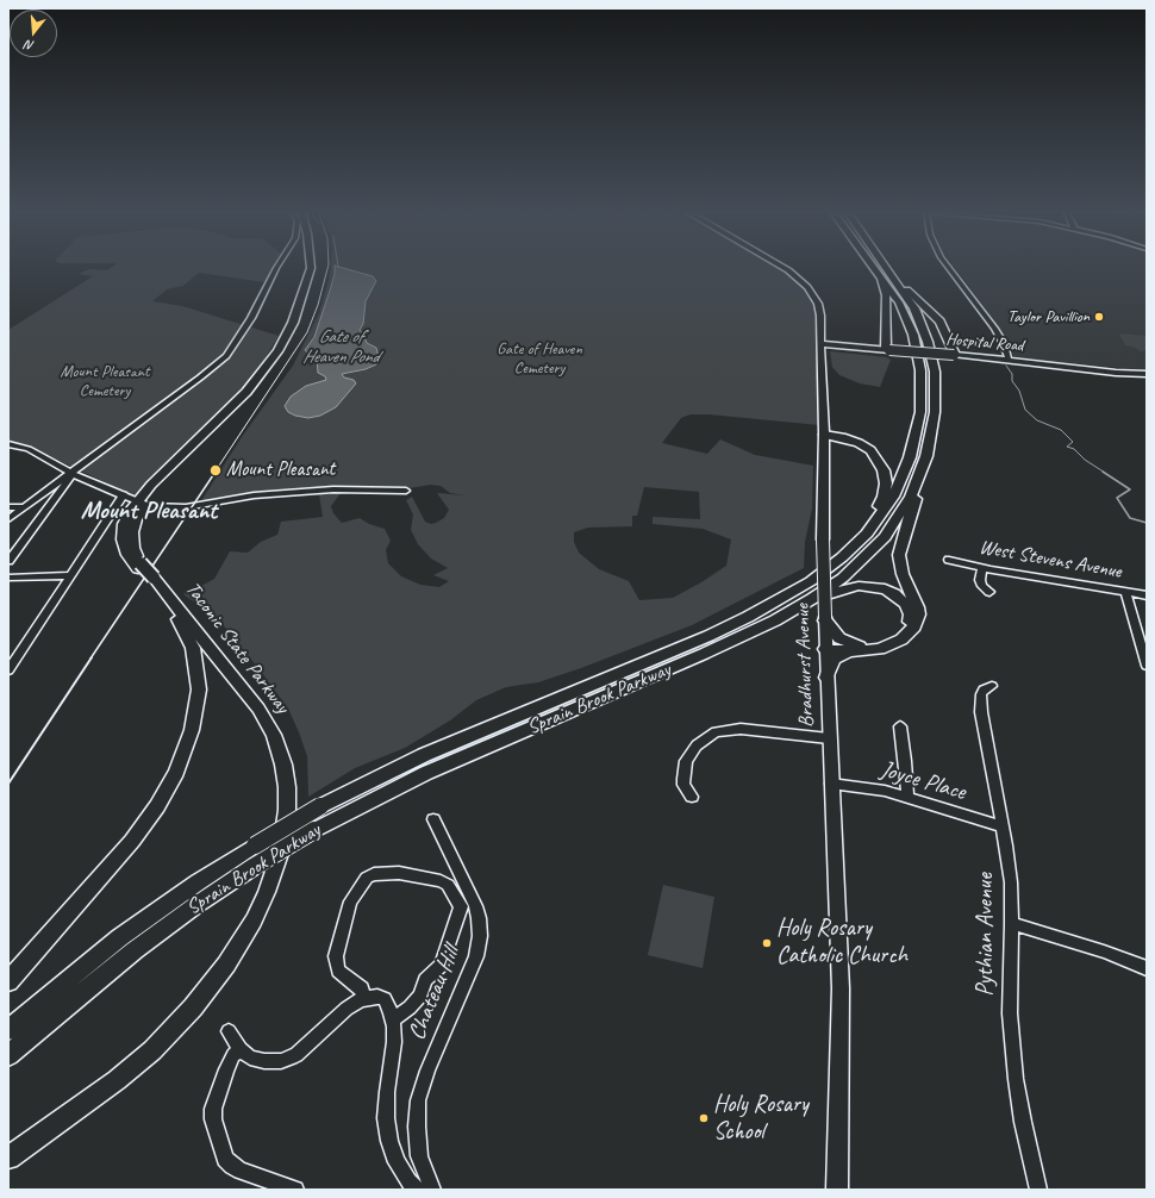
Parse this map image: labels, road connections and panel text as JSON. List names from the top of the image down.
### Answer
{
  "streets": {
    "highway": ["Taconic State Parkway", "Sprain Brook Parkway"],
    "main road": ["Hospital Road", "Bradhurst Avenue"],
    "street": [
      "West Stevens Avenue",
      "Joyce Place",
      "Pythian Avenue",
      "Chateau Hill"
    ]
  },
  "crossings": [
    ["Hospital Road", "Bradhurst Avenue"],
    ["Bradhurst Avenue", "Joyce Place"],
    ["Joyce Place", "Pythian Avenue"]
  ],
  "districts": ["Mount Pleasant"],
  "water": ["Gate of Heaven Pond"],
  "parks": ["Gate of Heaven Cemetery", "Mount Pleasant Cemetery"],
  "places": [
    "Taylor Pavillion",
    "Mount Pleasant",
    "Holy Rosary Catholic Church",
    "Holy Rosary School"
  ],
  "north": "bottom"
}
